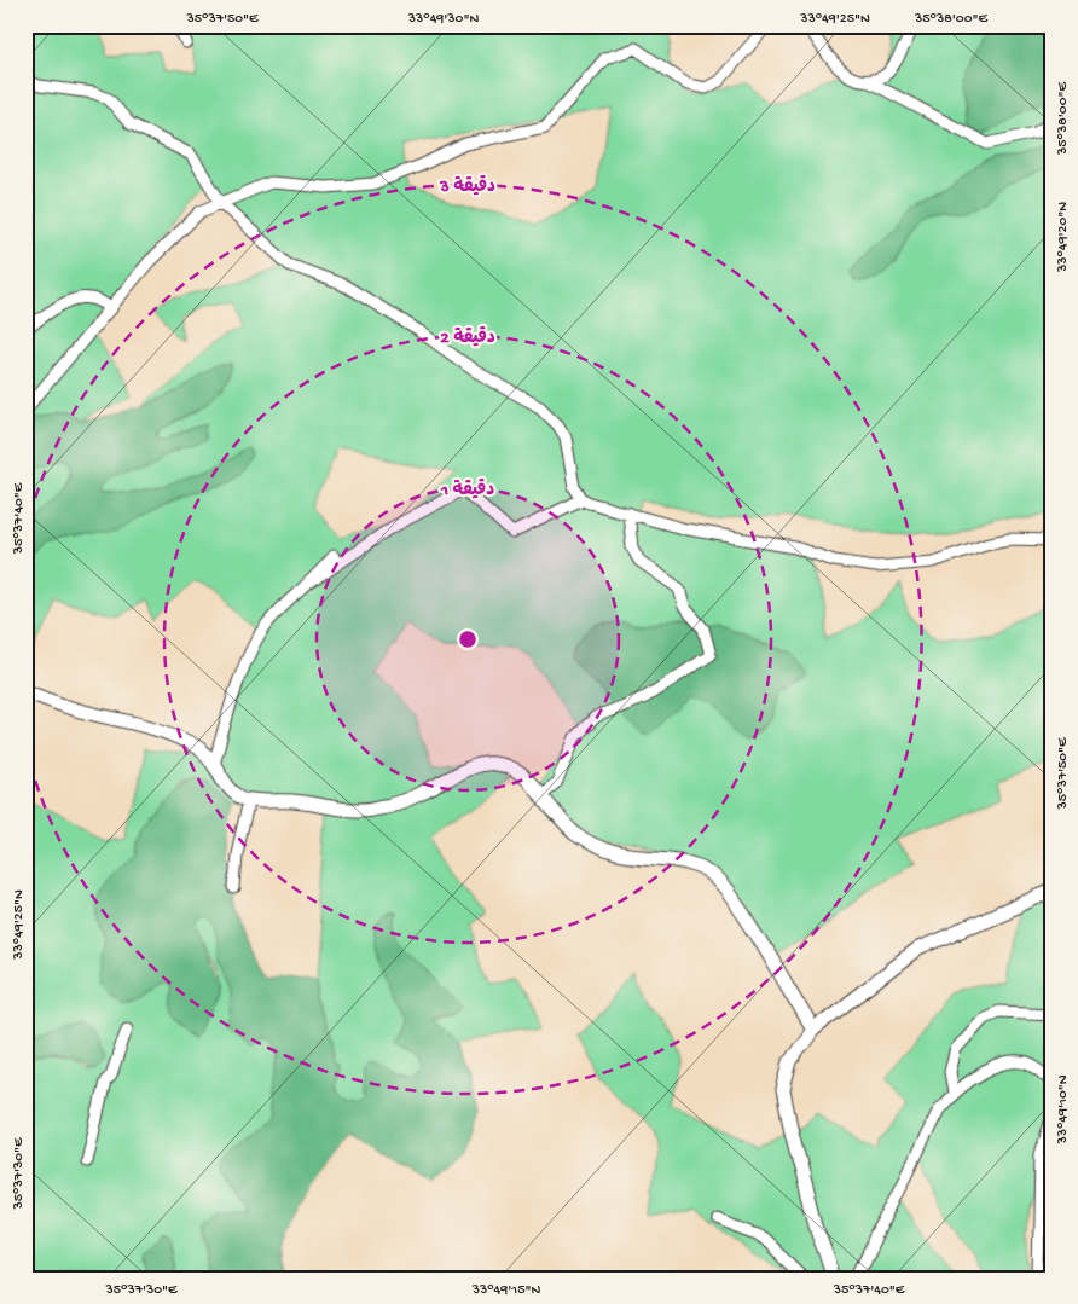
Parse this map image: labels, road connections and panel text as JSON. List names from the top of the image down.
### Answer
{
  "coordinates": [
    "35°37'50\"E",
    "33°49'30\"N",
    "33°49'25\"N",
    "35°38'00\"E",
    "33°49'20\"N",
    "35°37'40\"E",
    "33°49'10\"N",
    "35°37'30\"E",
    "33°49'15\"N"
  ],
  "rings": ["3 دقيقة", "2 دقيقة", "1 دقيقة"]
}
